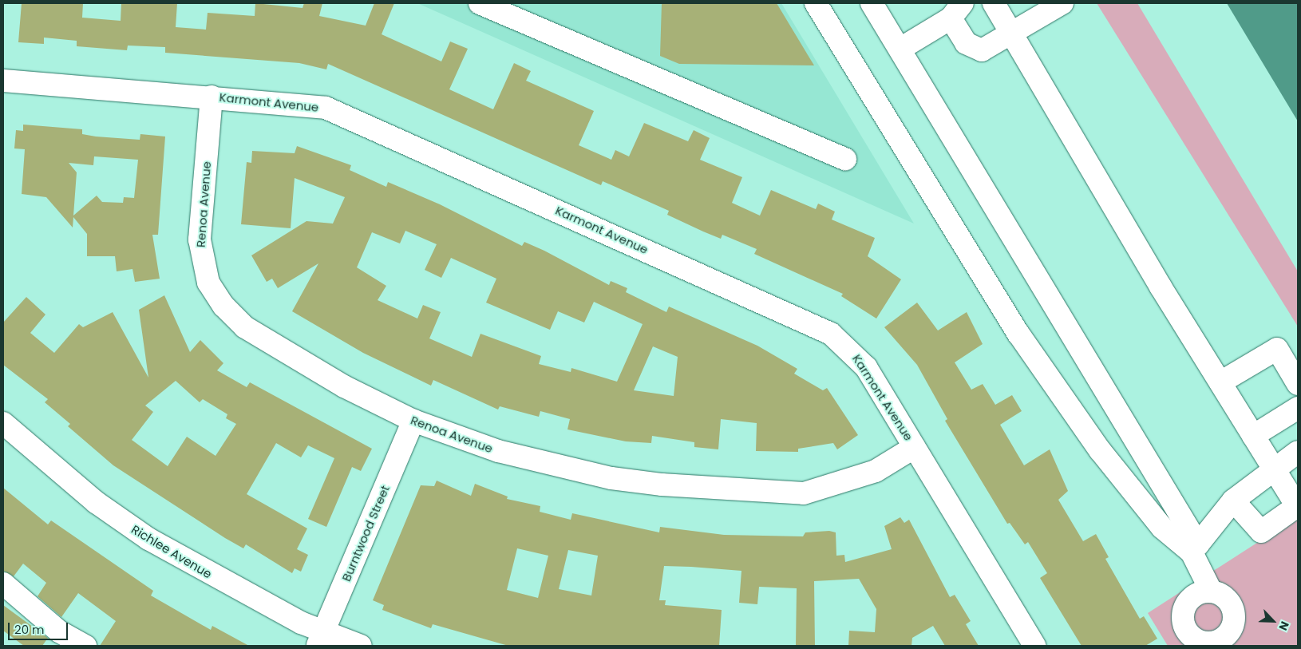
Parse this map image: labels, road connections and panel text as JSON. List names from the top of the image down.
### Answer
{
  "streets": {
    "street": [
      "Karmont Avenue",
      "Renoa Avenue",
      "Burntwood Street",
      "Richlee Avenue"
    ]
  },
  "crossings": [
    ["Karmont Avenue", "Renoa Avenue"],
    ["Renoa Avenue", "Burntwood Street"],
    ["Burntwood Street", "Richlee Avenue"]
  ],
  "scale_bar": "20 m",
  "north": "bottom right"
}
